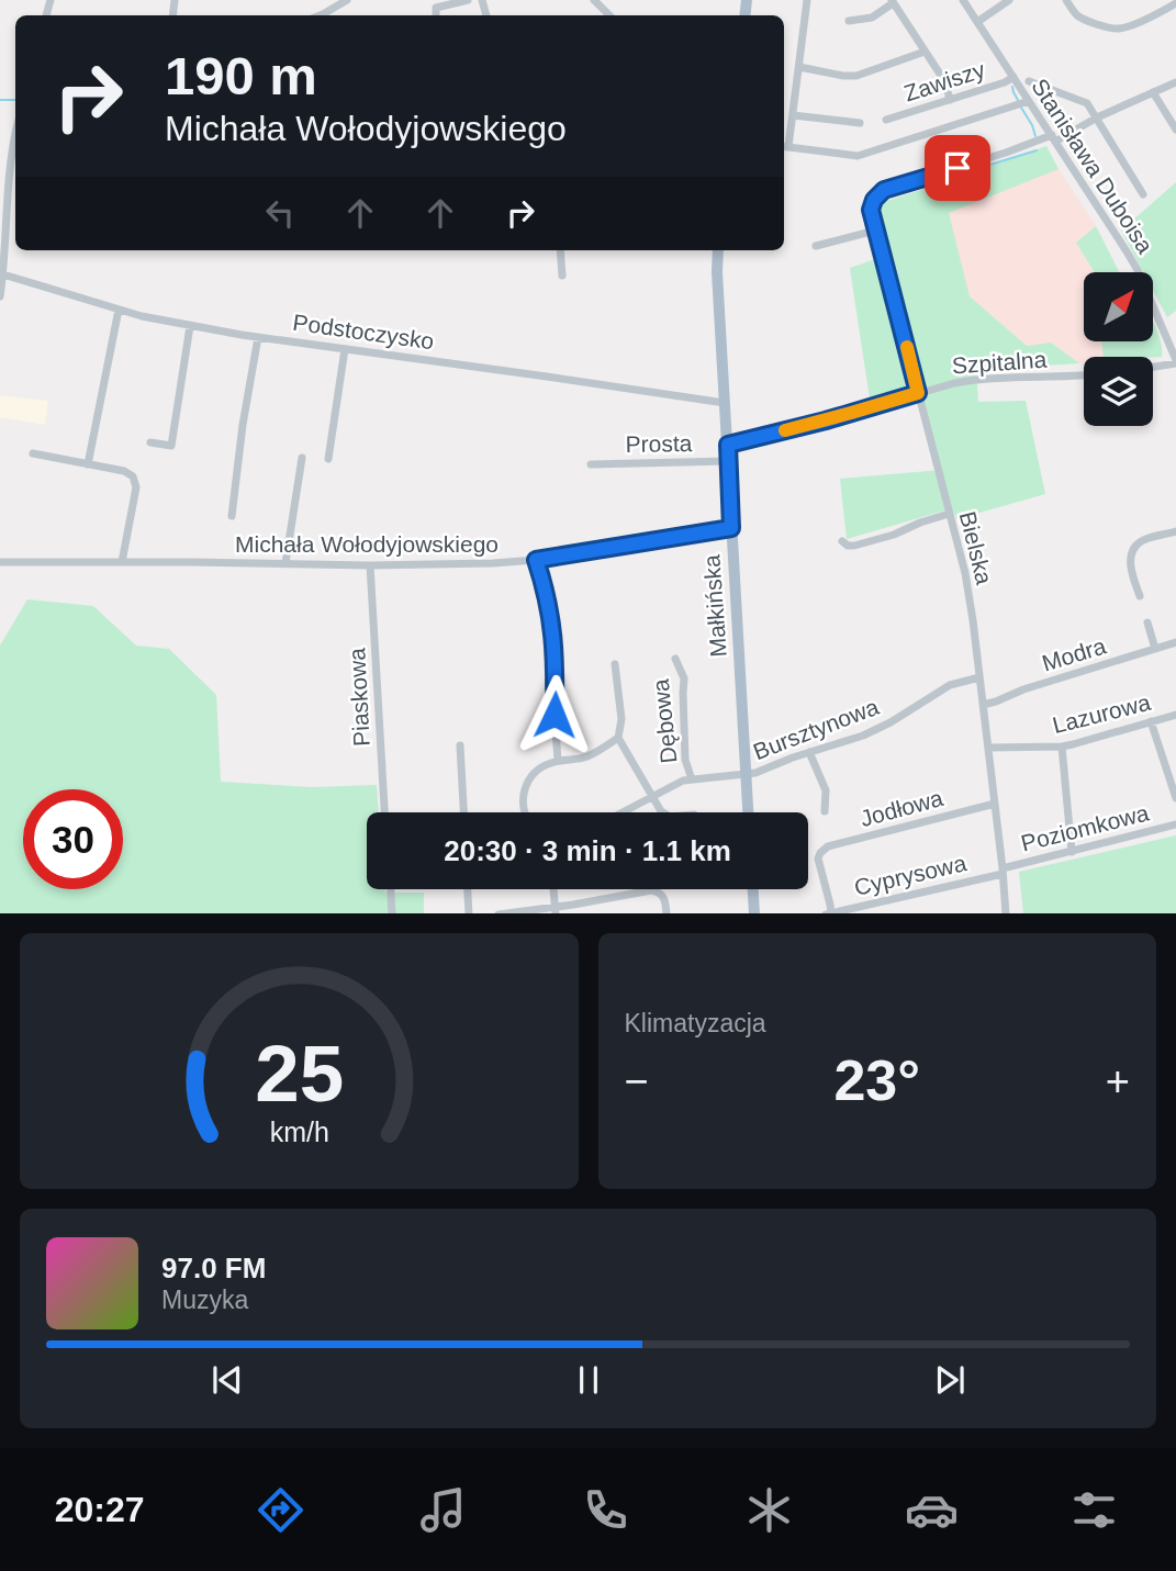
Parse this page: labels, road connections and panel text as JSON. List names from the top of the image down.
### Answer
{
  "streets": {
    "main road": ["Małkińska"],
    "street": [
      "Zawiszy",
      "Stanisława Duboisa",
      "Podstoczysko",
      "Szpitalna",
      "Prosta",
      "Michała Wołodyjowskiego",
      "Bielska",
      "Modra",
      "Piaskowa",
      "Lazurowa",
      "Dębowa",
      "Bursztynowa",
      "Jodłowa",
      "Poziomkowa",
      "Cyprysowa"
    ]
  },
  "crossings": [
    ["Zawiszy", "Stanisława Duboisa"],
    ["Stanisława Duboisa", "Bielska"],
    ["Podstoczysko", "Małkińska"],
    ["Szpitalna", "Bielska"],
    ["Szpitalna", "Małkińska"],
    ["Prosta", "Małkińska"],
    ["Michała Wołodyjowskiego", "Małkińska"],
    ["Michała Wołodyjowskiego", "Piaskowa"],
    ["Bielska", "Modra"],
    ["Bielska", "Lazurowa"],
    ["Bielska", "Bursztynowa"],
    ["Bielska", "Jodłowa"],
    ["Bielska", "Poziomkowa"],
    ["Bielska", "Cyprysowa"],
    ["Małkińska", "Bursztynowa"],
    ["Dębowa", "Bursztynowa"],
    ["Jodłowa", "Cyprysowa"],
    ["Poziomkowa", "Cyprysowa"]
  ],
  "north": "top right",
  "page": {
    "turn": ["190 m", "Michała Wołodyjowskiego"],
    "limit": "30",
    "trip": "20:30 · 3 min · 1.1 km",
    "tile": "Klimatyzacja",
    "heat": ["−", "23°", "+"],
    "song": ["97.0 FM", "Muzyka"],
    "tabs": "20:27",
    "gauge": ["25", "km/h"]
  }
}
